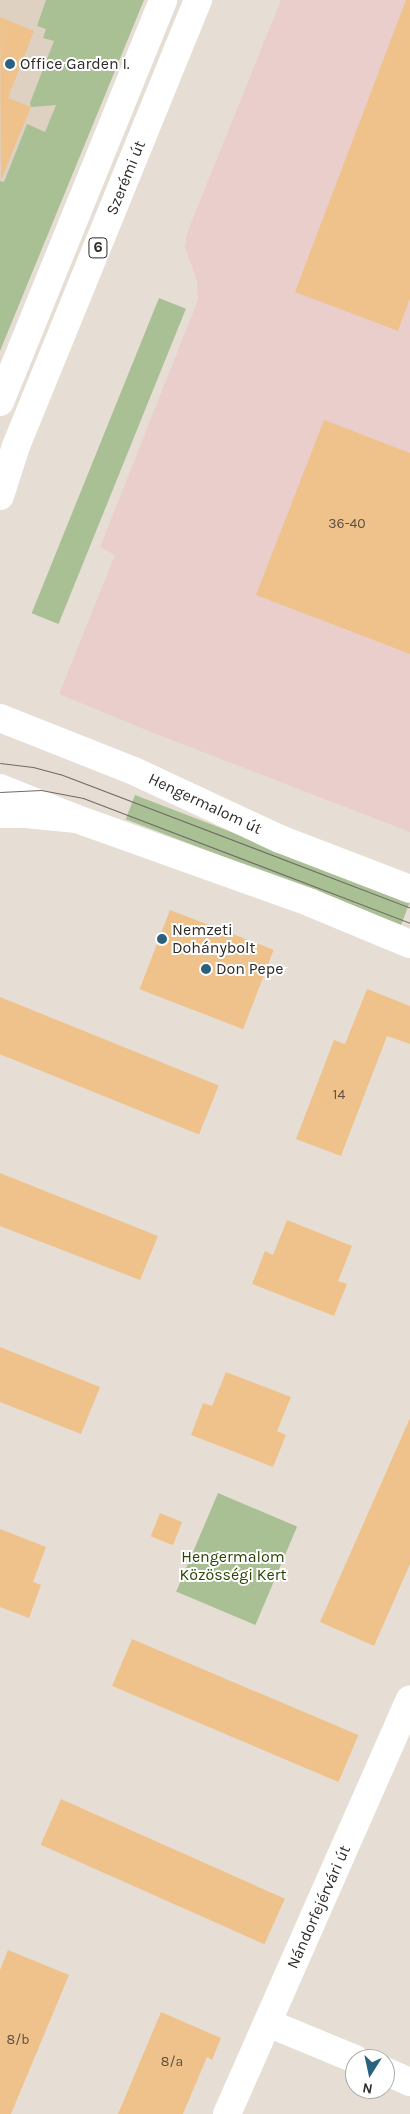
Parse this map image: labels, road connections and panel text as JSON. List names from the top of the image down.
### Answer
{
  "streets": {
    "main road": [
      "Szerémi út",
      "6",
      "Hengermalom út",
      "Nándorfejérvári út"
    ]
  },
  "parks": ["Hengermalom Közösségi Kert"],
  "places": ["Office Garden I.", "Nemzeti Dohánybolt", "Don Pepe"],
  "house_numbers": [
    "36-40",
    "14",
    "8/b",
    "8/a"
  ],
  "north": "bottom"
}
